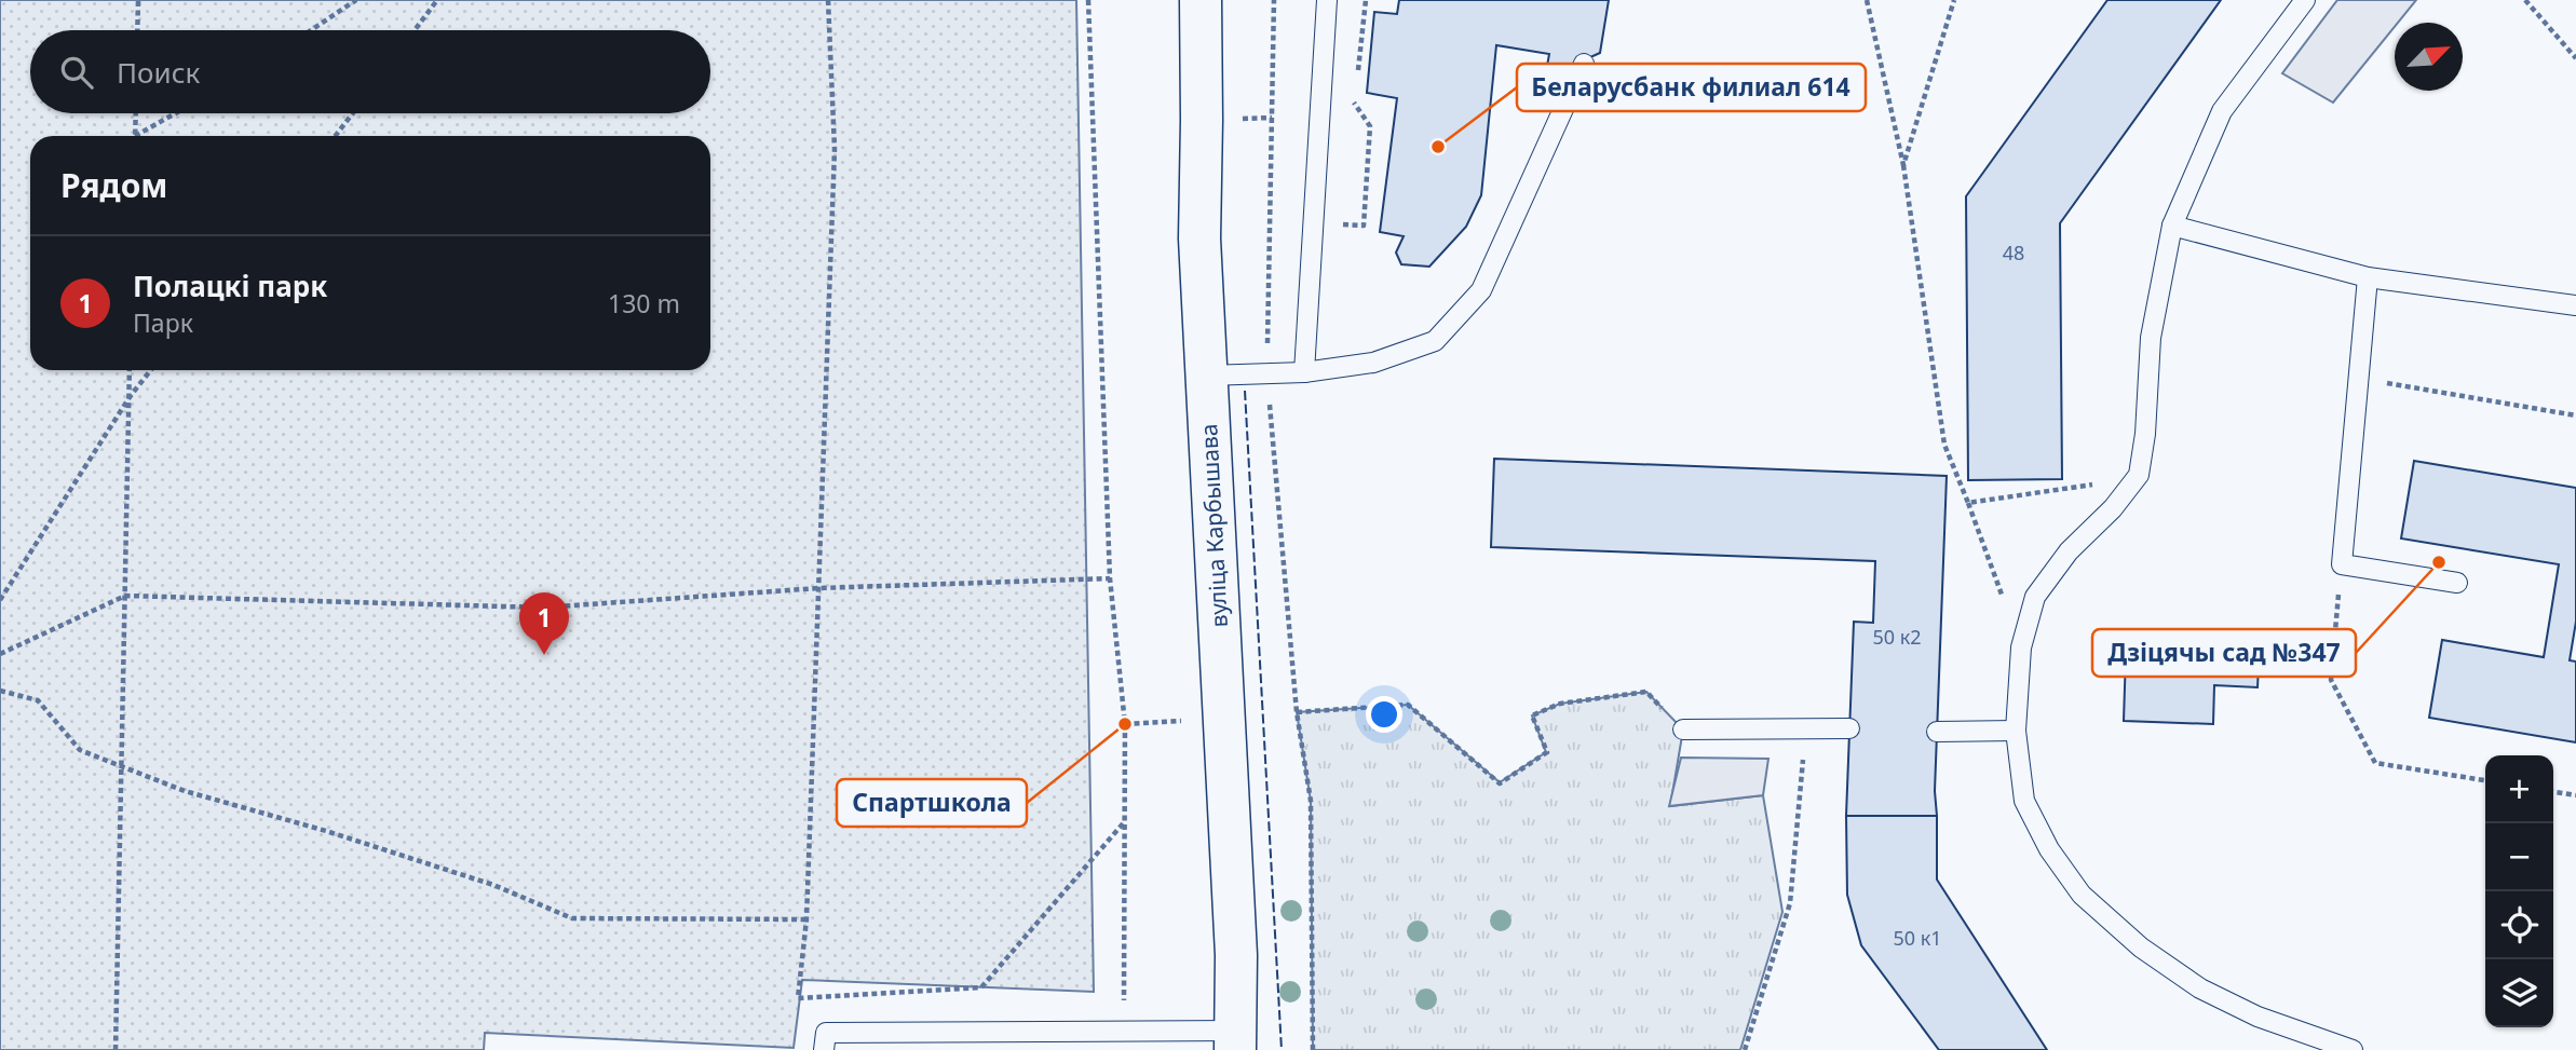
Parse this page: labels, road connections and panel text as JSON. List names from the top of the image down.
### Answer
{
  "streets": {
    "main road": ["вуліца Карбышава"]
  },
  "places": ["Беларусбанк филиал 614", "Дзіцячы сад №347", "Спартшкола"],
  "house_numbers": ["48", "50 к2", "50 к1"],
  "north": "top right",
  "page": {
    "search": "Поиск",
    "heading": "Рядом",
    "list": [
      {
        "mark": "1",
        "name": "Полацкі парк",
        "note": "Парк",
        "value": "130 m"
      }
    ],
    "pins": "1",
    "map_buttons": ["+", "−"]
  }
}
